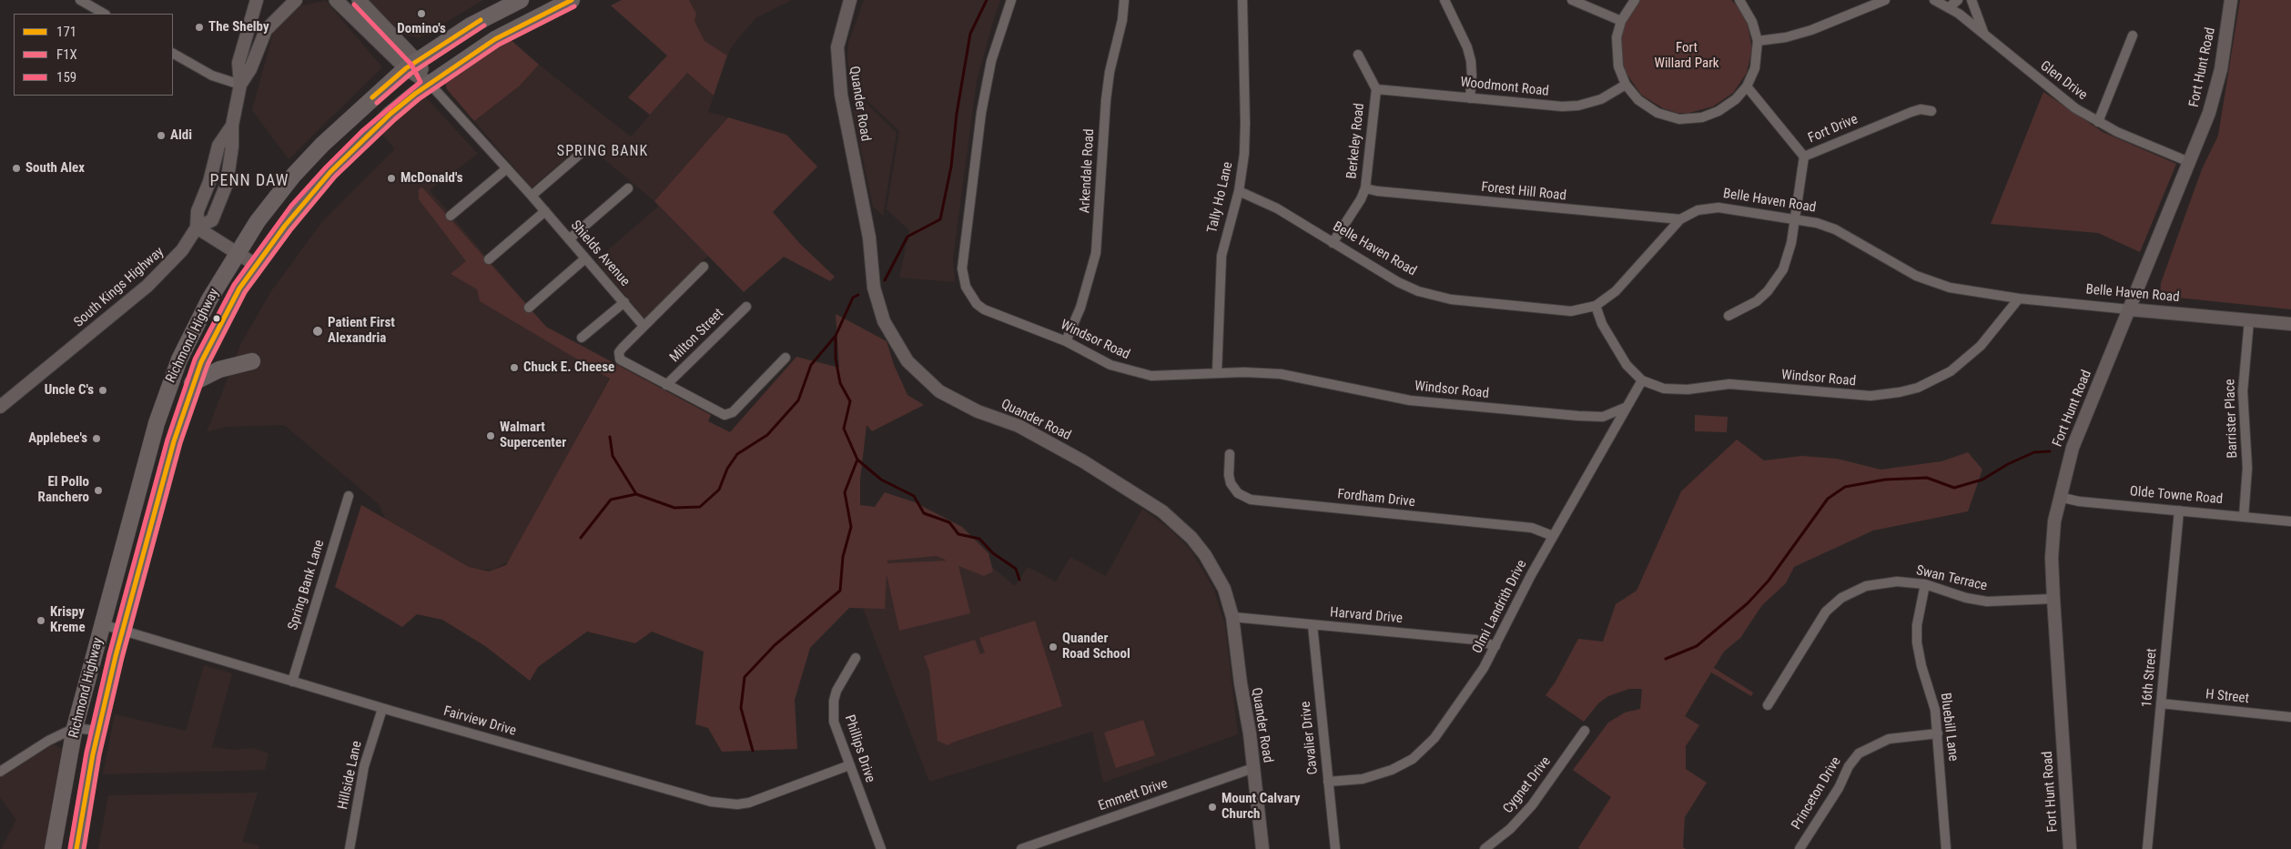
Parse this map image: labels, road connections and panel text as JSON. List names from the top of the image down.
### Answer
{
  "streets": {
    "highway": ["Richmond Highway"],
    "main road": [
      "Fort Hunt Road",
      "Quander Road",
      "Belle Haven Road",
      "South Kings Highway"
    ],
    "street": [
      "Glen Drive",
      "Woodmont Road",
      "Fort Drive",
      "Berkeley Road",
      "Arkendale Road",
      "Forest Hill Road",
      "Tally Ho Lane",
      "Shields Avenue",
      "Milton Street",
      "Windsor Road",
      "Barrister Place",
      "Olde Towne Road",
      "Fordham Drive",
      "Swan Terrace",
      "Spring Bank Lane",
      "Olmi Landrith Drive",
      "Harvard Drive",
      "16th Street",
      "H Street",
      "Fairview Drive",
      "Bluebill Lane",
      "Cavalier Drive",
      "Phillips Drive",
      "Hillside Lane",
      "Cygnet Drive",
      "Princeton Drive",
      "Emmett Drive"
    ]
  },
  "crossings": [
    ["Fort Hunt Road", "Glen Drive"],
    ["Fort Hunt Road", "Belle Haven Road"],
    ["Fort Hunt Road", "Olde Towne Road"],
    ["Fort Hunt Road", "Swan Terrace"],
    ["Woodmont Road", "Berkeley Road"],
    ["Quander Road", "Harvard Drive"],
    ["Quander Road", "Emmett Drive"],
    ["Berkeley Road", "Forest Hill Road"],
    ["Berkeley Road", "Belle Haven Road"],
    ["Arkendale Road", "Windsor Road"],
    ["Forest Hill Road", "Belle Haven Road"],
    ["Tally Ho Lane", "Belle Haven Road"],
    ["Tally Ho Lane", "Windsor Road"],
    ["Belle Haven Road", "Windsor Road"],
    ["Belle Haven Road", "Barrister Place"],
    ["Shields Avenue", "Richmond Highway"],
    ["Richmond Highway", "Fairview Drive"],
    ["Windsor Road", "Olmi Landrith Drive"],
    ["Barrister Place", "Olde Towne Road"],
    ["Olde Towne Road", "16th Street"],
    ["Fordham Drive", "Olmi Landrith Drive"],
    ["Swan Terrace", "Bluebill Lane"],
    ["Spring Bank Lane", "Fairview Drive"],
    ["Olmi Landrith Drive", "Harvard Drive"],
    ["Olmi Landrith Drive", "Cavalier Drive"],
    ["Harvard Drive", "Cavalier Drive"],
    ["16th Street", "H Street"],
    ["Fairview Drive", "Phillips Drive"],
    ["Fairview Drive", "Hillside Lane"],
    ["Bluebill Lane", "Princeton Drive"]
  ],
  "districts": ["SPRING BANK", "PENN DAW"],
  "parks": ["Fort Willard Park"],
  "places": [
    "Domino's",
    "The Shelby",
    "Aldi",
    "South Alex",
    "McDonald's",
    "Patient First Alexandria",
    "Chuck E. Cheese",
    "Uncle C's",
    "Walmart Supercenter",
    "Applebee's",
    "El Pollo Ranchero",
    "Krispy Kreme",
    "Quander Road School",
    "Mount Calvary Church"
  ],
  "lines": ["transit line 171", "transit line 159", "transit line F1X"],
  "legend": ["171", "F1X", "159"]
}
